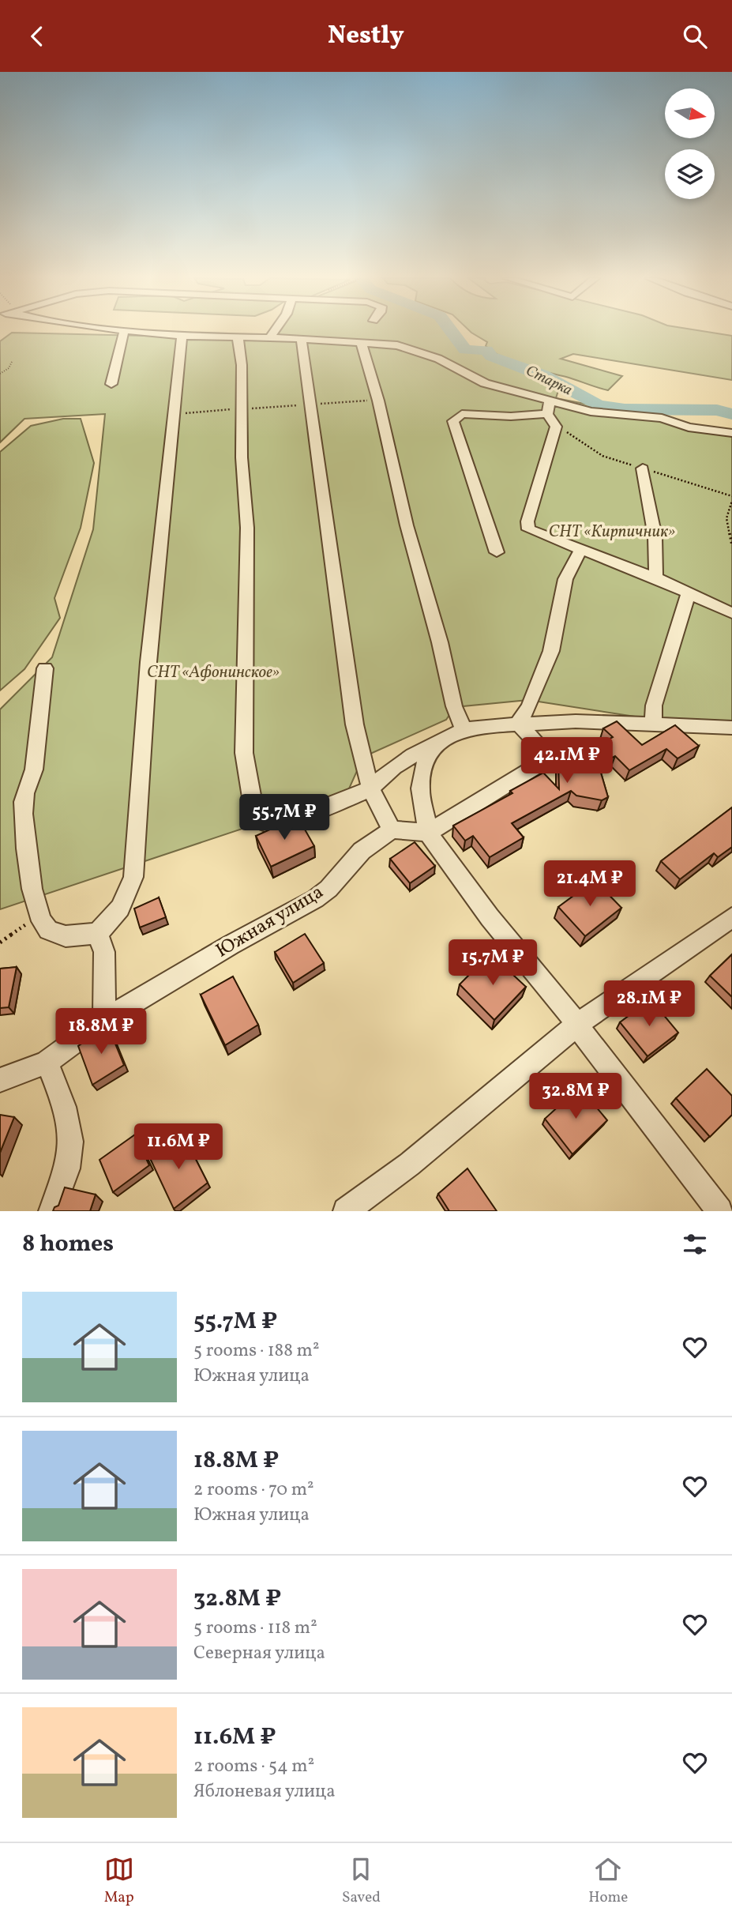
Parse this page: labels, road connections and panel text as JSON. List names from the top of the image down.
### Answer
{
  "streets": {
    "street": ["Южная улица"]
  },
  "water": ["Старка"],
  "parks": ["СНТ «Кирпичник»", "СНТ «Афонинское»"],
  "north": "right",
  "page": {
    "header": "Nestly",
    "price": [
      "42.1M ₽",
      "55.7M ₽",
      "21.4M ₽",
      "15.7M ₽",
      "28.1M ₽",
      "18.8M ₽",
      "32.8M ₽",
      "11.6M ₽"
    ],
    "heading": "8 homes",
    "list": [
      {
        "name": "55.7M ₽",
        "note": "5 rooms · 188 m² · Южная улица"
      },
      {
        "name": "18.8M ₽",
        "note": "2 rooms · 70 m² · Южная улица"
      },
      {
        "name": "32.8M ₽",
        "note": "5 rooms · 118 m² · Северная улица"
      },
      {
        "name": "11.6M ₽",
        "note": "2 rooms · 54 m² · Яблоневая улица"
      }
    ],
    "tabs": ["Map", "Saved", "Home"]
  }
}
